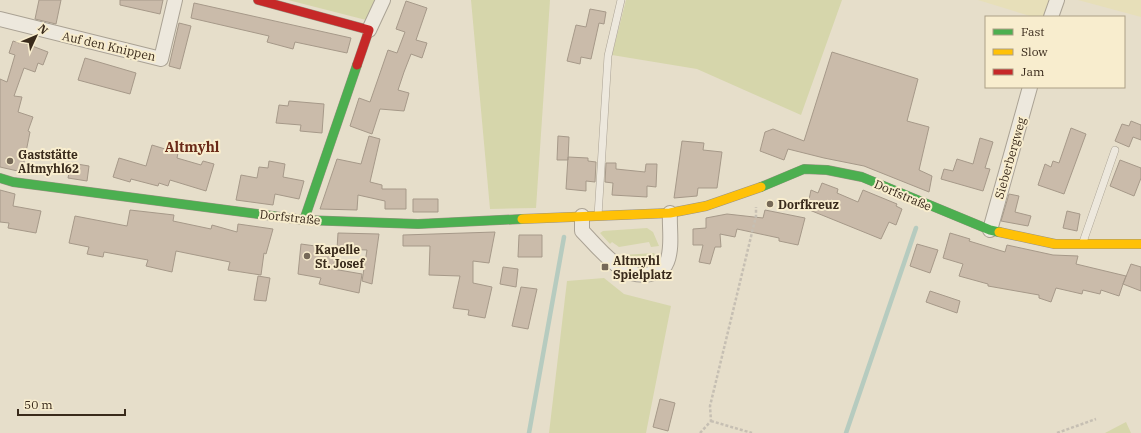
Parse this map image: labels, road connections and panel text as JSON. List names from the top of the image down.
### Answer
{
  "streets": {
    "main road": ["Dorfstraße"],
    "street": ["Auf den Knippen", "Sieberbergweg"]
  },
  "crossings": [
    ["Sieberbergweg", "Dorfstraße"]
  ],
  "districts": ["Altmyhl"],
  "places": {
    "other": ["Gaststätte Altmyhl62", "Dorfkreuz", "Kapelle St. Josef"],
    "transit": ["Altmyhl Spielplatz"]
  },
  "legend": ["Fast", "Slow", "Jam"],
  "scale_bar": "50 m",
  "north": "top right"
}
